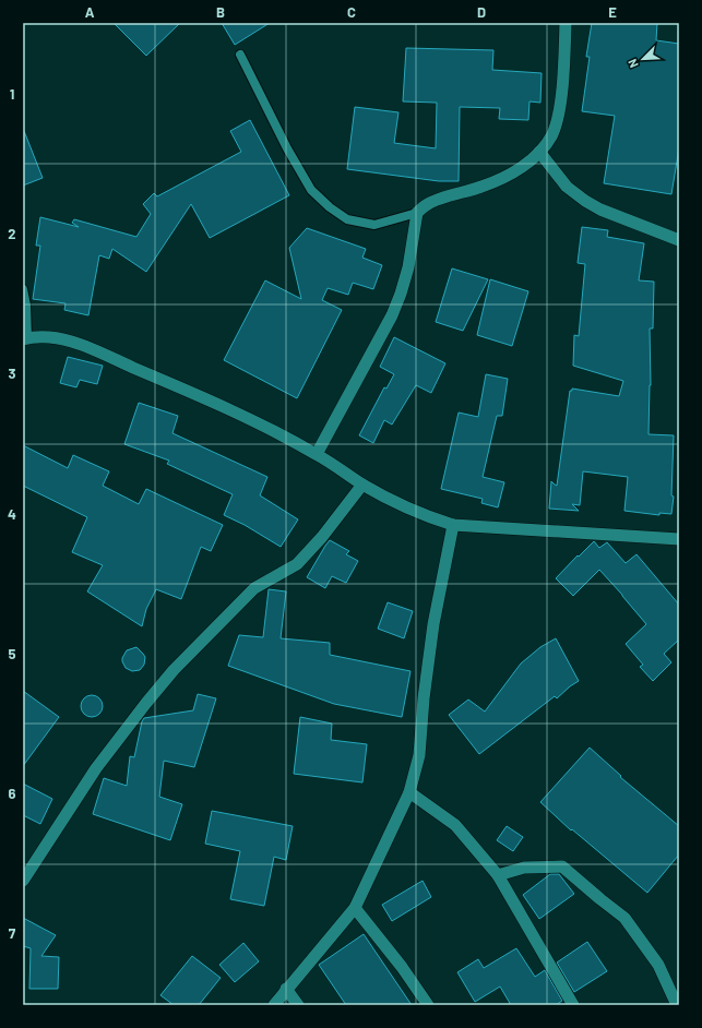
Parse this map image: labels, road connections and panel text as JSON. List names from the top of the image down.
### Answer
{
  "north": "bottom left",
  "grid": {
    "columns": [
      "A",
      "B",
      "C",
      "D",
      "E"
    ],
    "rows": [
      "1",
      "2",
      "3",
      "4",
      "5",
      "6",
      "7"
    ]
  }
}
